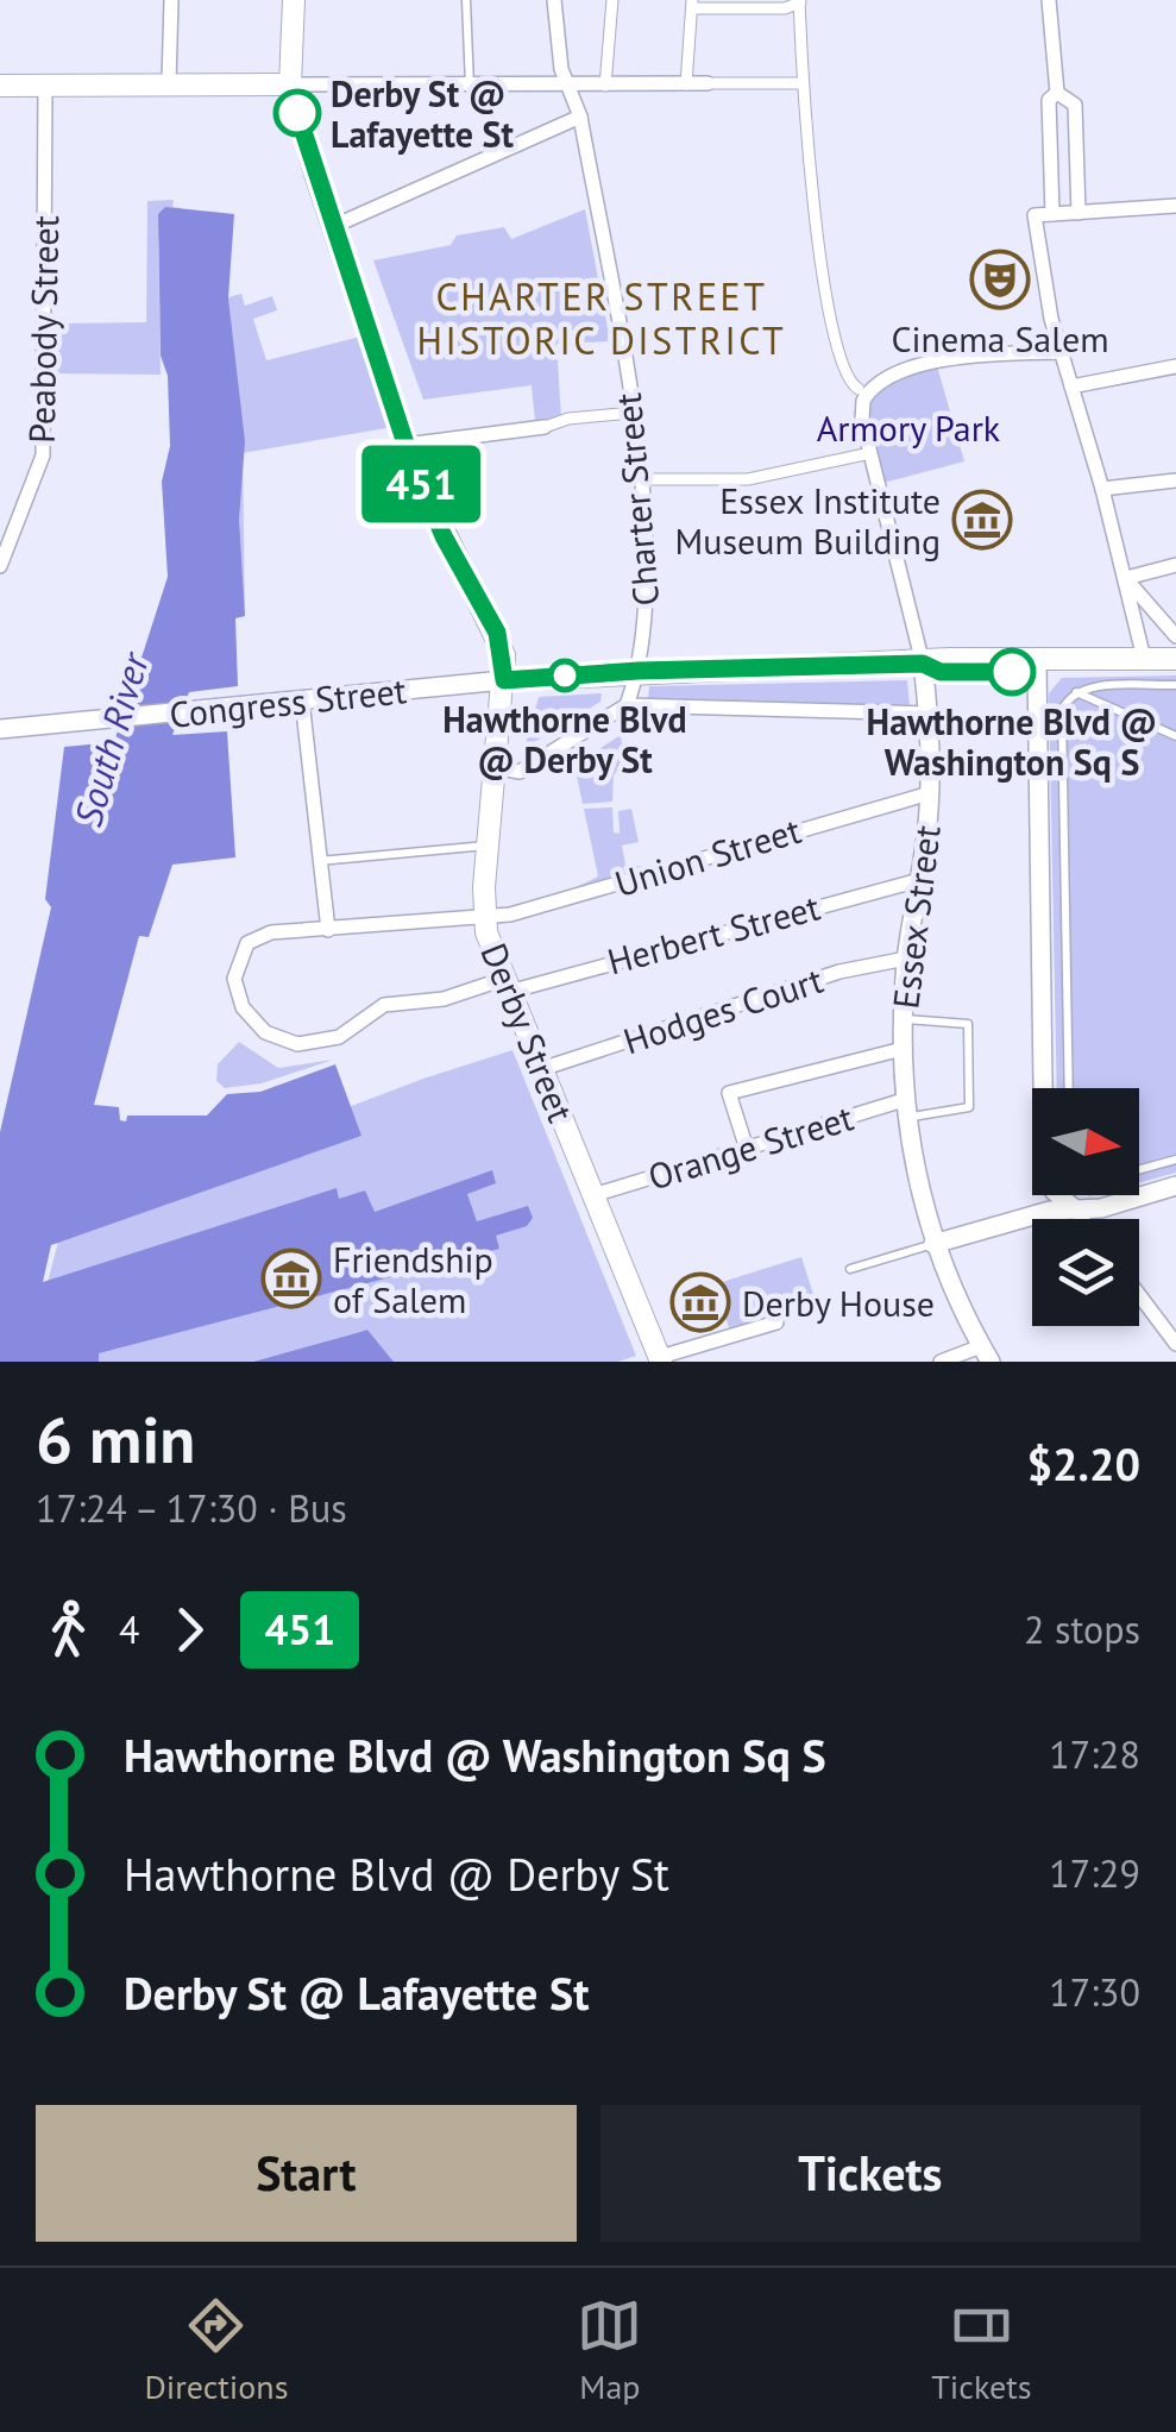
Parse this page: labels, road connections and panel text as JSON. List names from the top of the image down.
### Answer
{
  "streets": {
    "main road": ["Derby Street"],
    "street": [
      "Peabody Street",
      "Charter Street",
      "Congress Street",
      "Union Street",
      "Essex Street",
      "Herbert Street",
      "Hodges Court",
      "Orange Street"
    ]
  },
  "crossings": [
    ["Congress Street", "Derby Street"],
    ["Union Street", "Essex Street"],
    ["Union Street", "Herbert Street"],
    ["Union Street", "Derby Street"],
    ["Essex Street", "Herbert Street"],
    ["Essex Street", "Hodges Court"],
    ["Essex Street", "Orange Street"],
    ["Herbert Street", "Derby Street"],
    ["Hodges Court", "Derby Street"],
    ["Derby Street", "Orange Street"]
  ],
  "districts": ["CHARTER STREET HISTORIC DISTRICT"],
  "water": ["South River"],
  "parks": ["Armory Park"],
  "places": {
    "other": ["Derby St @ Lafayette St", "Hawthorne Blvd @ Washington Sq S", "Hawthorne Blvd @ Derby St"],
    "theatre": ["Cinema Salem"],
    "museum": ["Essex Institute Museum Building", "Friendship of Salem", "Derby House"]
  },
  "lines": ["bus line 451"],
  "north": "right",
  "page": {
    "on_map": "451",
    "heading": ["6 min", "17:24 – 17:30 · Bus", "$2.20"],
    "legs": ["4", "451", "2 stops"],
    "list": [
      {
        "name": "Hawthorne Blvd @ Washington Sq S",
        "value": "17:28"
      },
      {
        "name": "Hawthorne Blvd @ Derby St",
        "value": "17:29"
      },
      {
        "name": "Derby St @ Lafayette St",
        "value": "17:30"
      }
    ],
    "buttons": ["Start", "Tickets"],
    "tabs": ["Directions", "Map", "Tickets"]
  }
}
